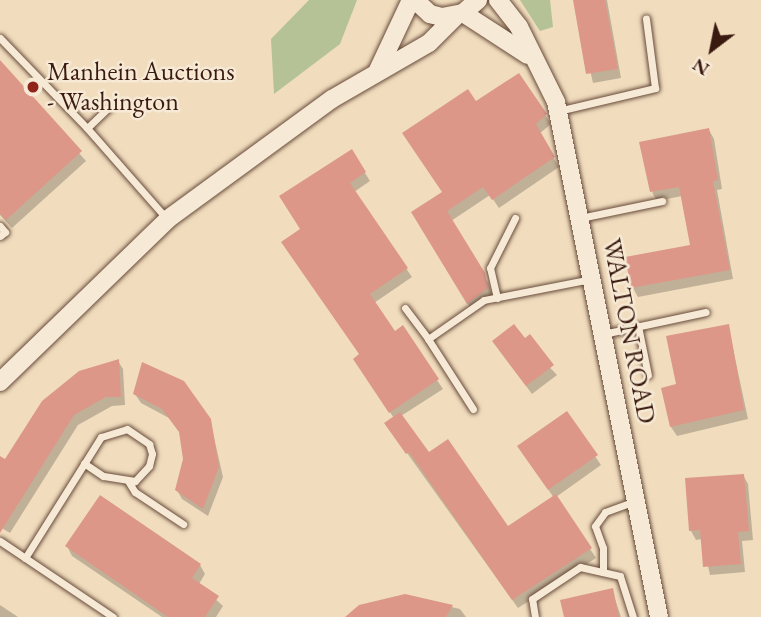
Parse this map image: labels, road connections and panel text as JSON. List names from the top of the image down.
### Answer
{
  "streets": {
    "street": ["WALTON ROAD"]
  },
  "places": ["Manhein Auctions - Washington"],
  "north": "bottom left"
}
